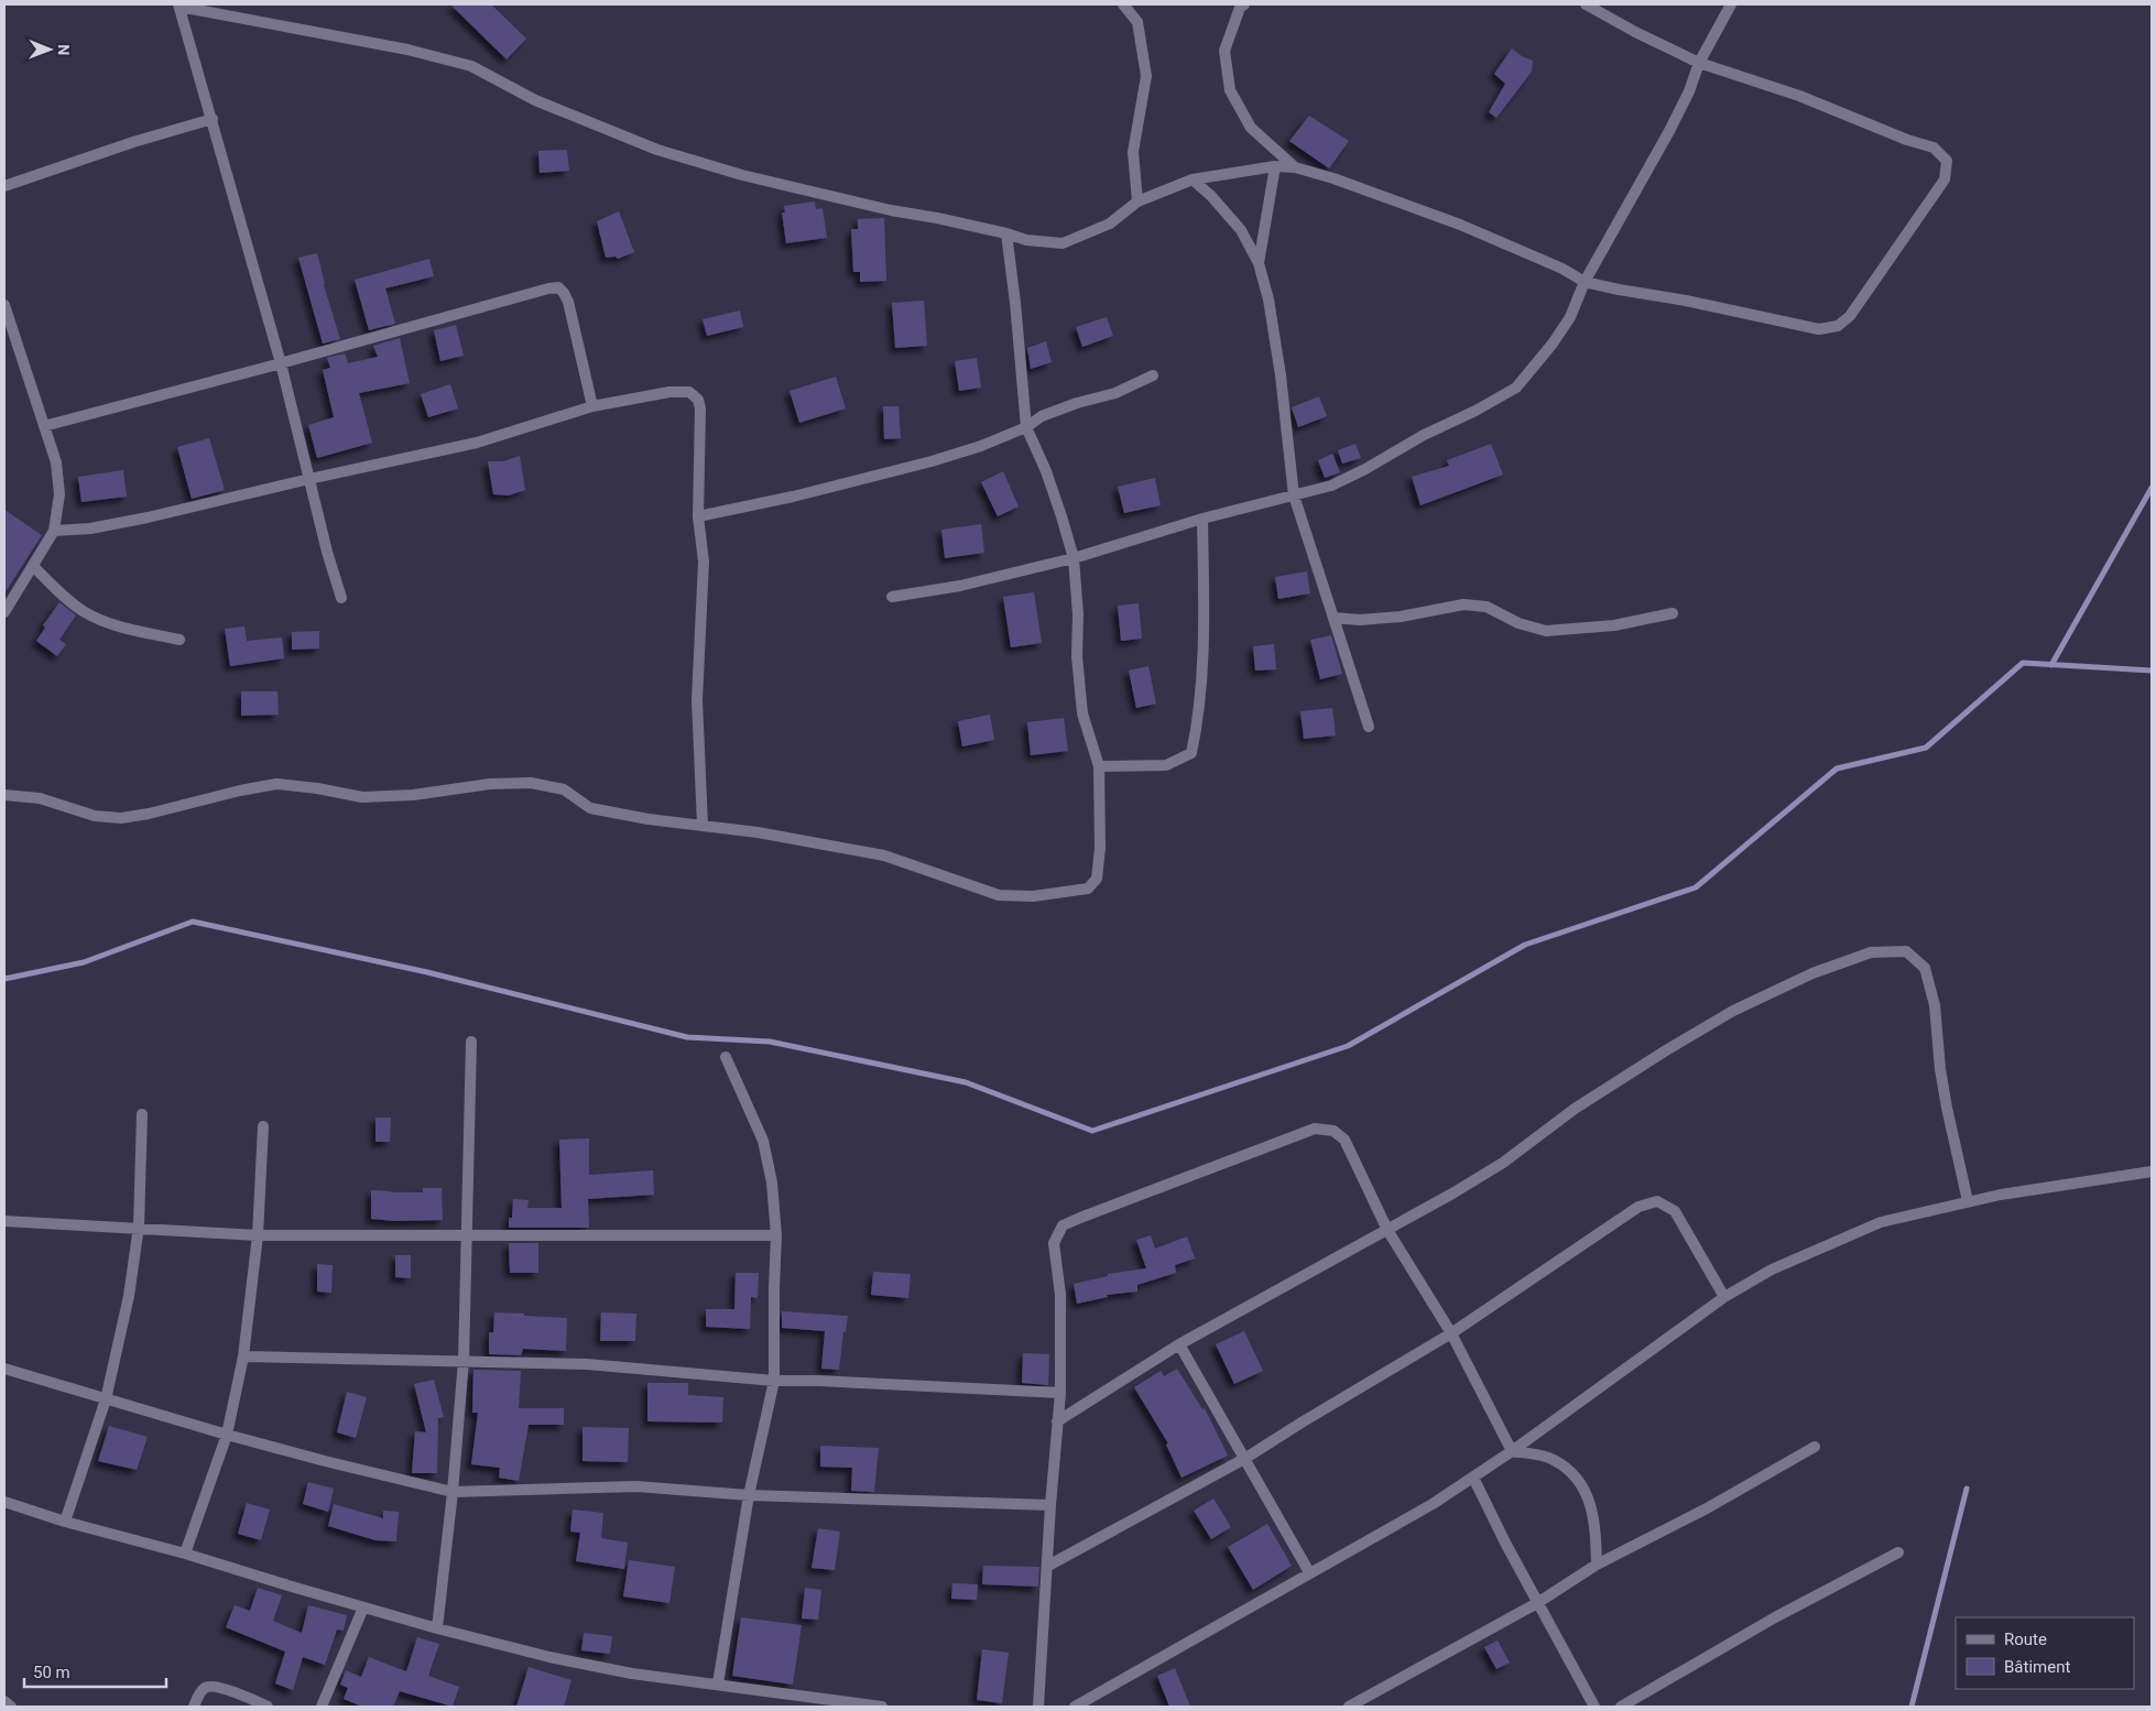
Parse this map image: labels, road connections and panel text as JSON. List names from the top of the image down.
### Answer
{
  "legend": ["Route", "Bâtiment"],
  "scale_bar": "50 m",
  "north": "right"
}
